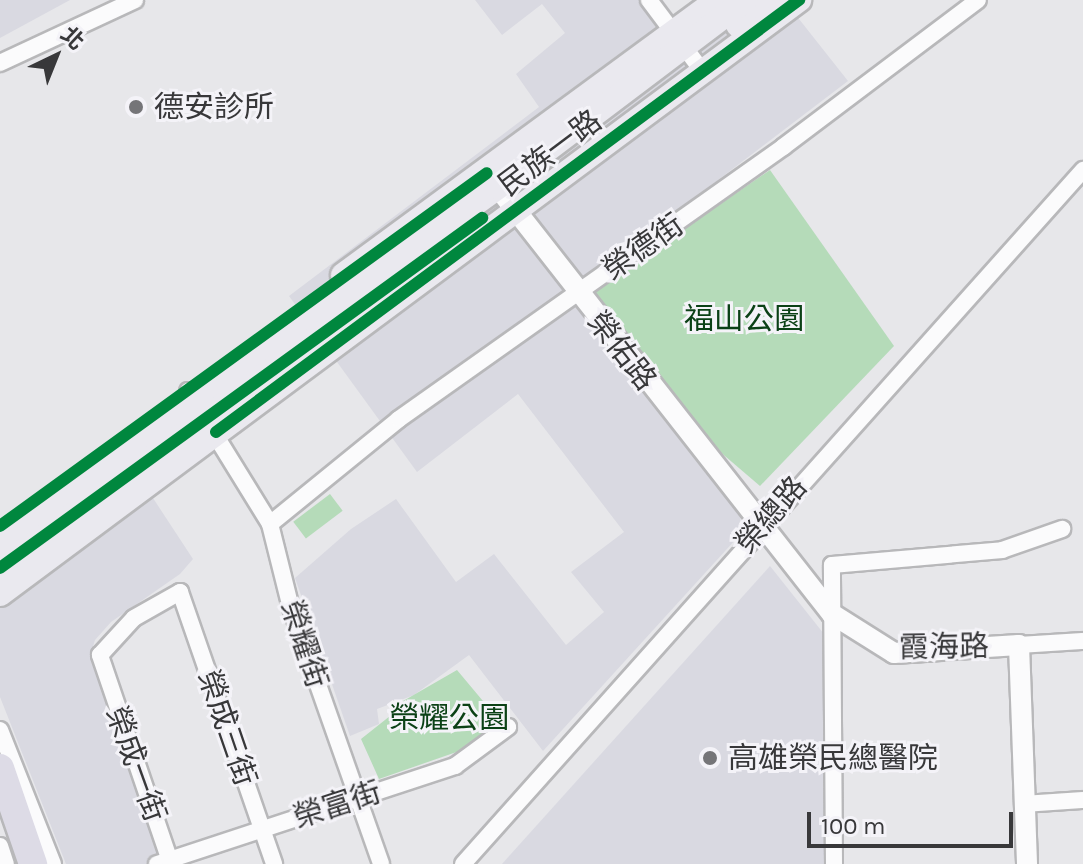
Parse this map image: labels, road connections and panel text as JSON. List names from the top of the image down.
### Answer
{
  "streets": {
    "main road": ["民族一路"],
    "street": [
      "榮德街",
      "榮佑路",
      "榮總路",
      "榮耀街",
      "霞海路",
      "榮成三街",
      "榮成一街",
      "榮富街"
    ]
  },
  "crossings": [
    ["民族一路", "榮佑路"],
    ["民族一路", "榮耀街"],
    ["榮德街", "榮佑路"],
    ["榮德街", "榮耀街"],
    ["榮佑路", "榮總路"],
    ["榮佑路", "霞海路"],
    ["榮總路", "霞海路"],
    ["榮耀街", "榮富街"],
    ["榮成三街", "榮成一街"],
    ["榮成三街", "榮富街"],
    ["榮成一街", "榮富街"]
  ],
  "parks": ["福山公園", "榮耀公園"],
  "places": ["德安診所", "高雄榮民總醫院"],
  "scale_bar": "100 m",
  "north": "top right"
}
